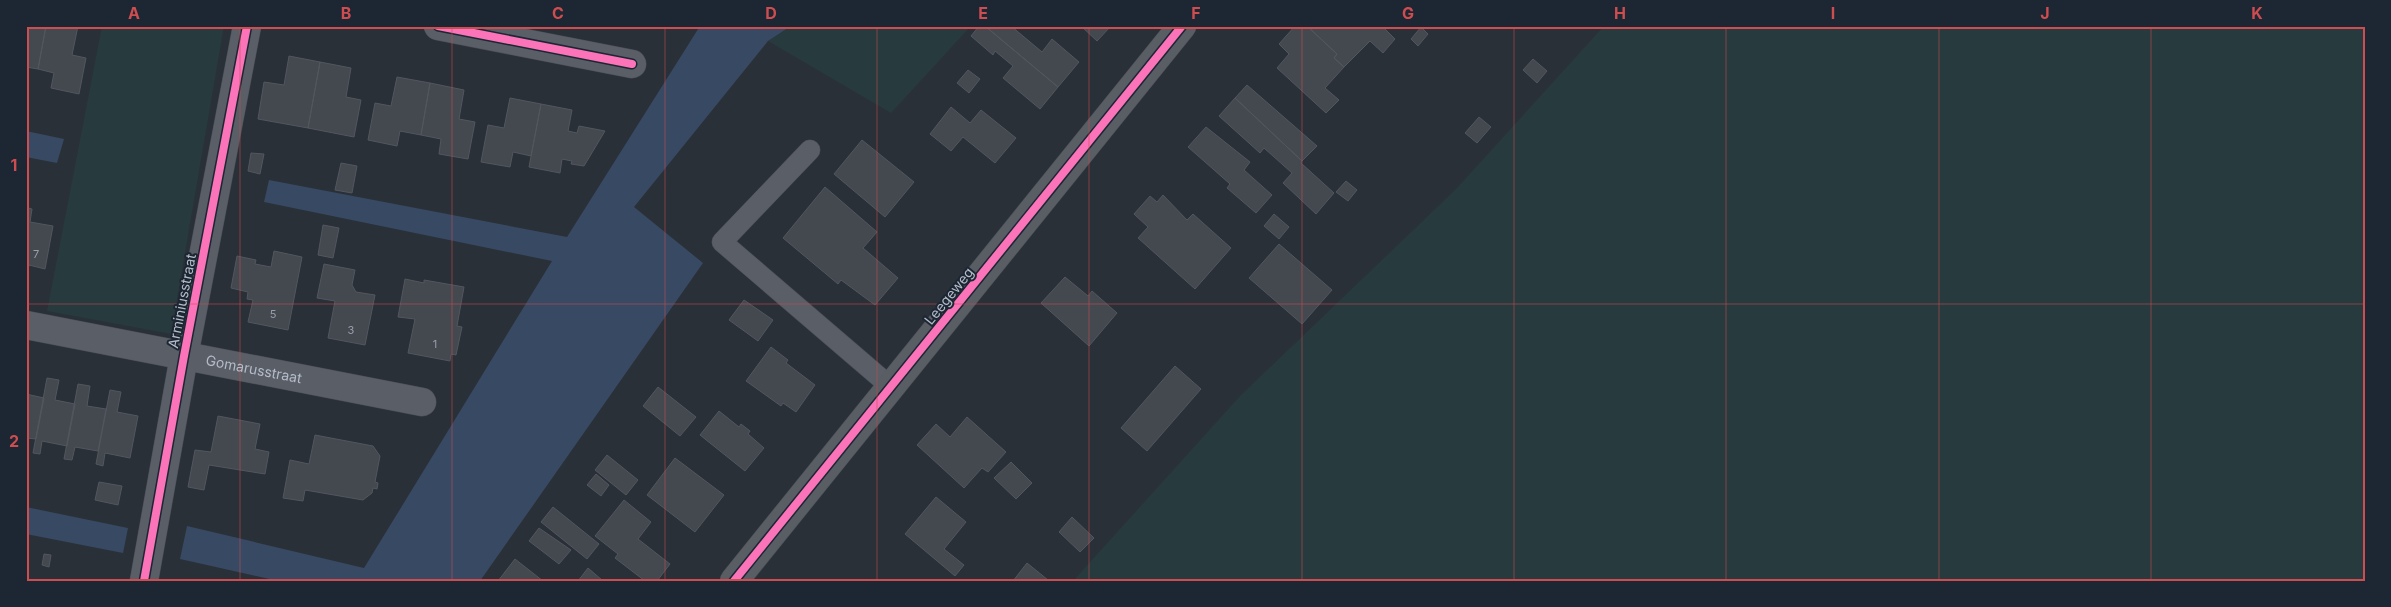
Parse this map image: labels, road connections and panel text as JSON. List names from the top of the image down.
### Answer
{
  "streets": {
    "main road": ["Leegeweg"],
    "street": ["Arminiusstraat", "Gomarusstraat"]
  },
  "crossings": [
    ["Arminiusstraat", "Gomarusstraat"]
  ],
  "house_numbers": [
    "7",
    "5",
    "3",
    "1"
  ],
  "grid": {
    "columns": [
      "A",
      "B",
      "C",
      "D",
      "E",
      "F",
      "G",
      "H",
      "I",
      "J",
      "K"
    ],
    "rows": ["1", "2"]
  }
}
